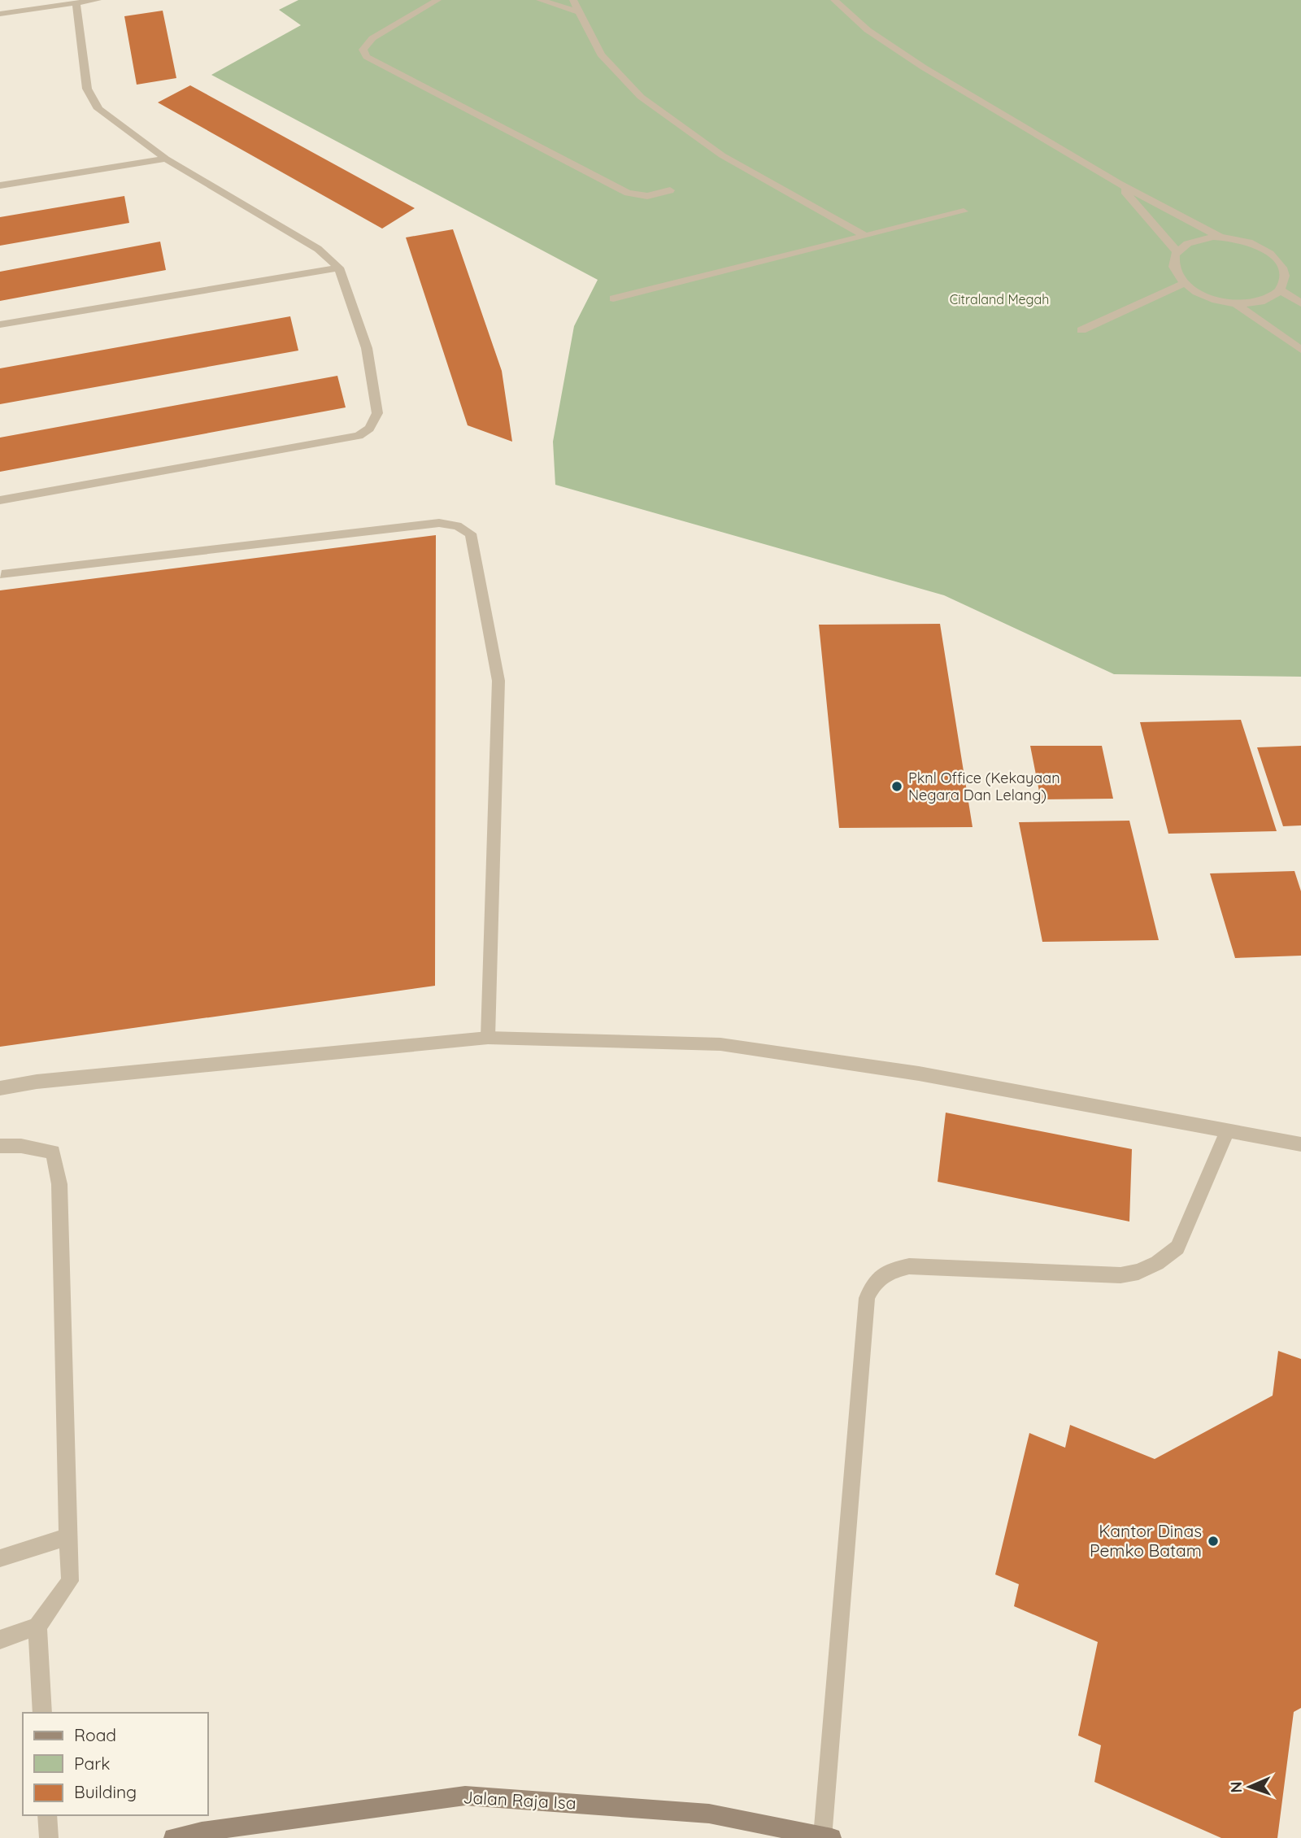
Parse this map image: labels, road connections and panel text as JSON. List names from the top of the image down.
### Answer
{
  "streets": {
    "main road": ["Jalan Raja Isa"]
  },
  "parks": ["Citraland Megah"],
  "places": ["Pknl Office (Kekayaan Negara Dan Lelang)", "Kantor Dinas Pemko Batam"],
  "legend": ["Road", "Park", "Building"],
  "north": "left"
}
